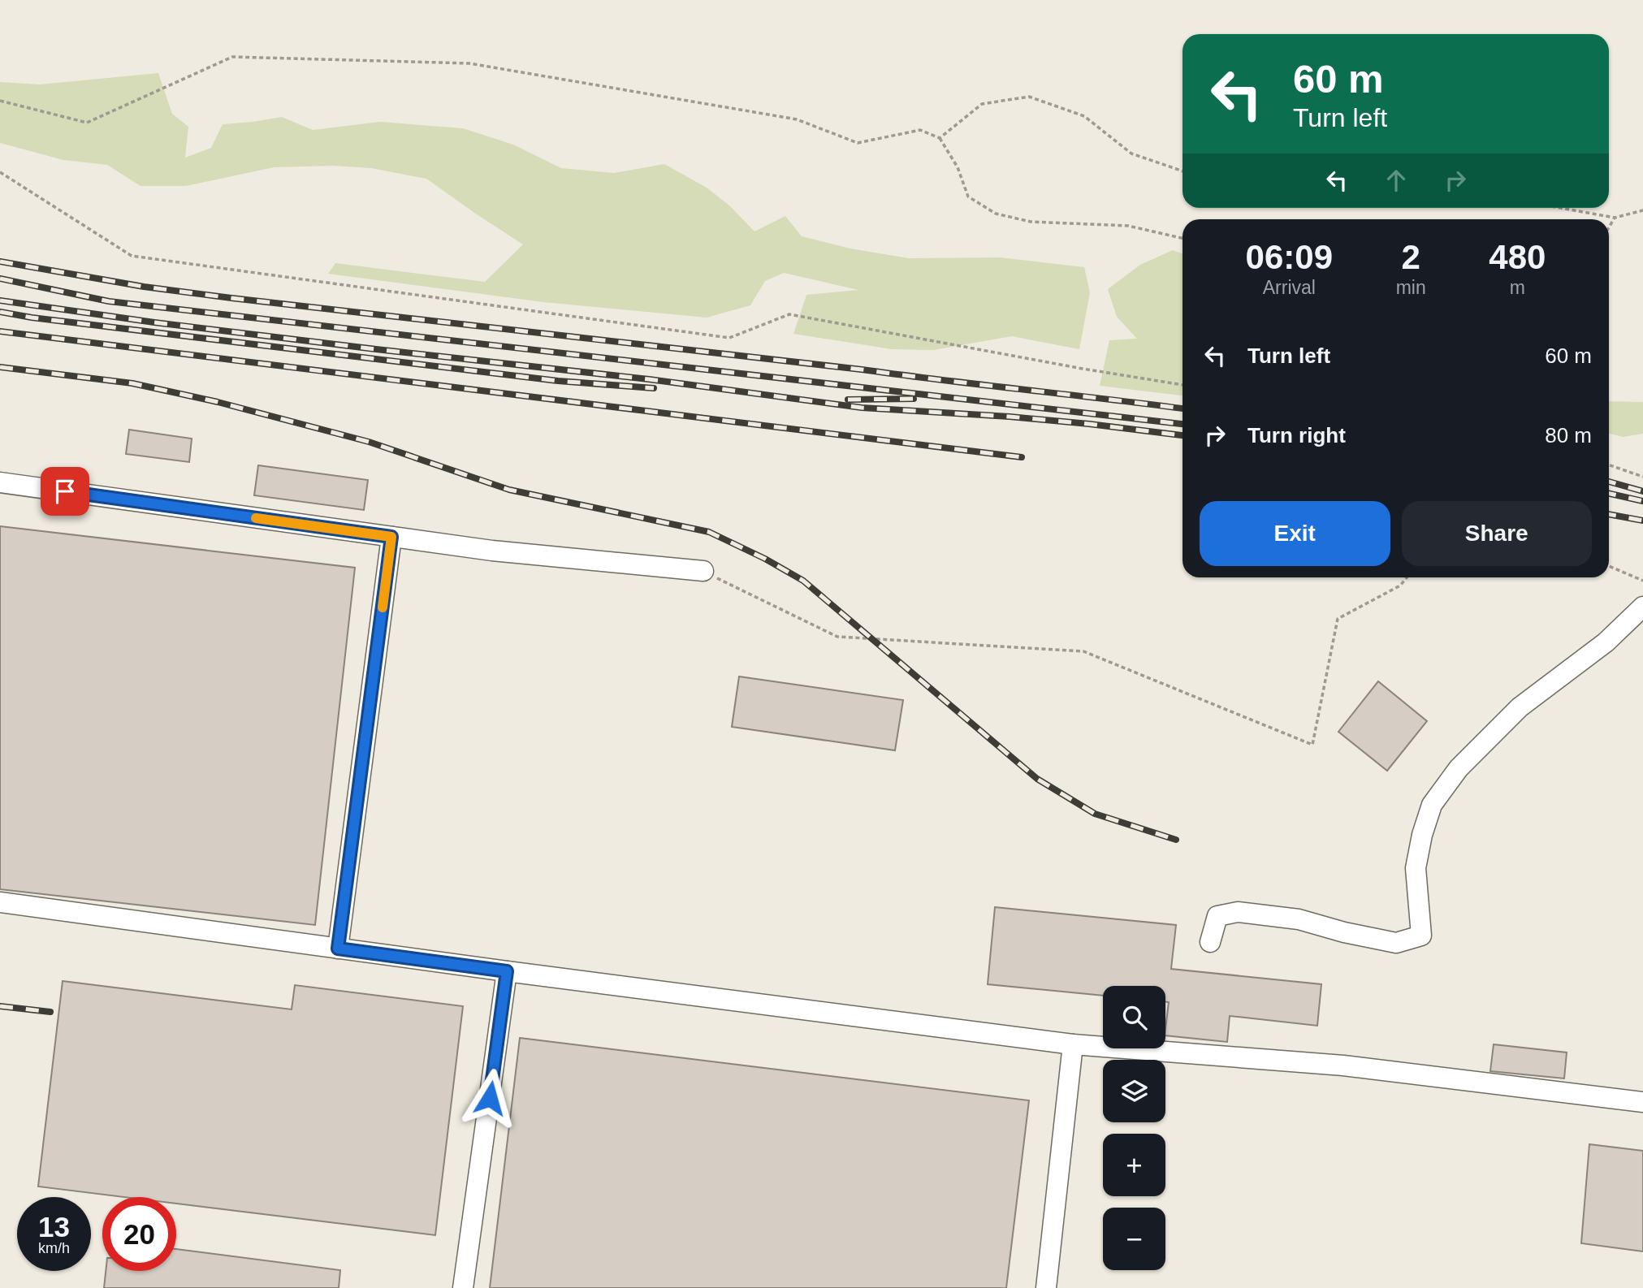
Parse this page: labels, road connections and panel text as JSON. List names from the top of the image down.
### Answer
{
  "page": {
    "turn": ["60 m", "Turn left"],
    "eta": [
      "06:09",
      "Arrival",
      "2",
      "min",
      "480",
      "m"
    ],
    "list": [
      {
        "name": "Turn left",
        "value": "60 m"
      },
      {
        "name": "Turn right",
        "value": "80 m"
      }
    ],
    "buttons": ["Exit", "Share"],
    "map_buttons": ["+", "−"],
    "speed": "13 km/h",
    "limit": "20"
  }
}
